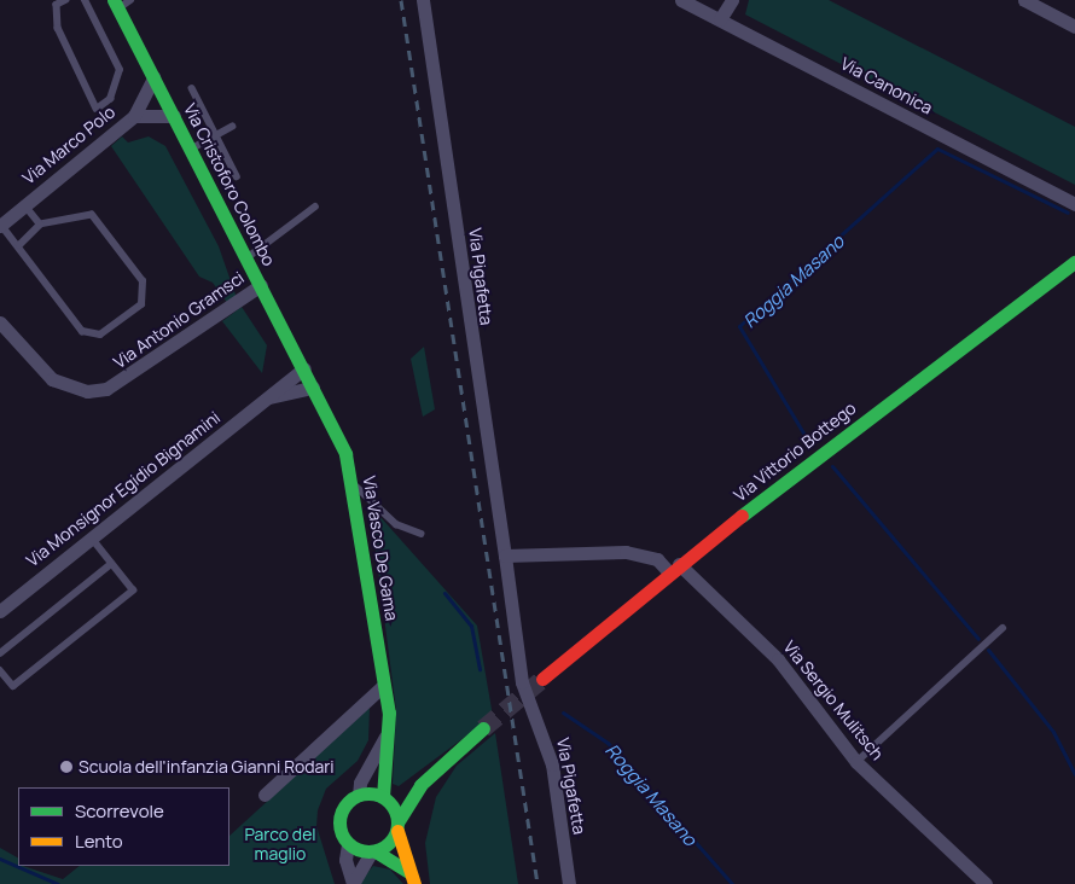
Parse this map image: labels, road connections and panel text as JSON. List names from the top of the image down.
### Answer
{
  "streets": {
    "street": [
      "Via Canonica",
      "Via Marco Polo",
      "Via Cristoforo Colombo",
      "Via Pigafetta",
      "Via Antonio Gramsci",
      "Via Vittorio Bottego",
      "Via Monsignor Egidio Bignamini",
      "Via Vasco De Gama",
      "Via Sergio Mulitsch"
    ]
  },
  "crossings": [
    ["Via Marco Polo", "Via Cristoforo Colombo"],
    ["Via Cristoforo Colombo", "Via Antonio Gramsci"],
    ["Via Cristoforo Colombo", "Via Monsignor Egidio Bignamini"],
    ["Via Cristoforo Colombo", "Via Vasco De Gama"],
    ["Via Vittorio Bottego", "Via Sergio Mulitsch"],
    ["Via Monsignor Egidio Bignamini", "Via Vasco De Gama"]
  ],
  "water": ["Roggia Masano"],
  "parks": ["Parco del maglio"],
  "places": ["Scuola dell'infanzia Gianni Rodari"],
  "legend": ["Scorrevole", "Lento"]
}
